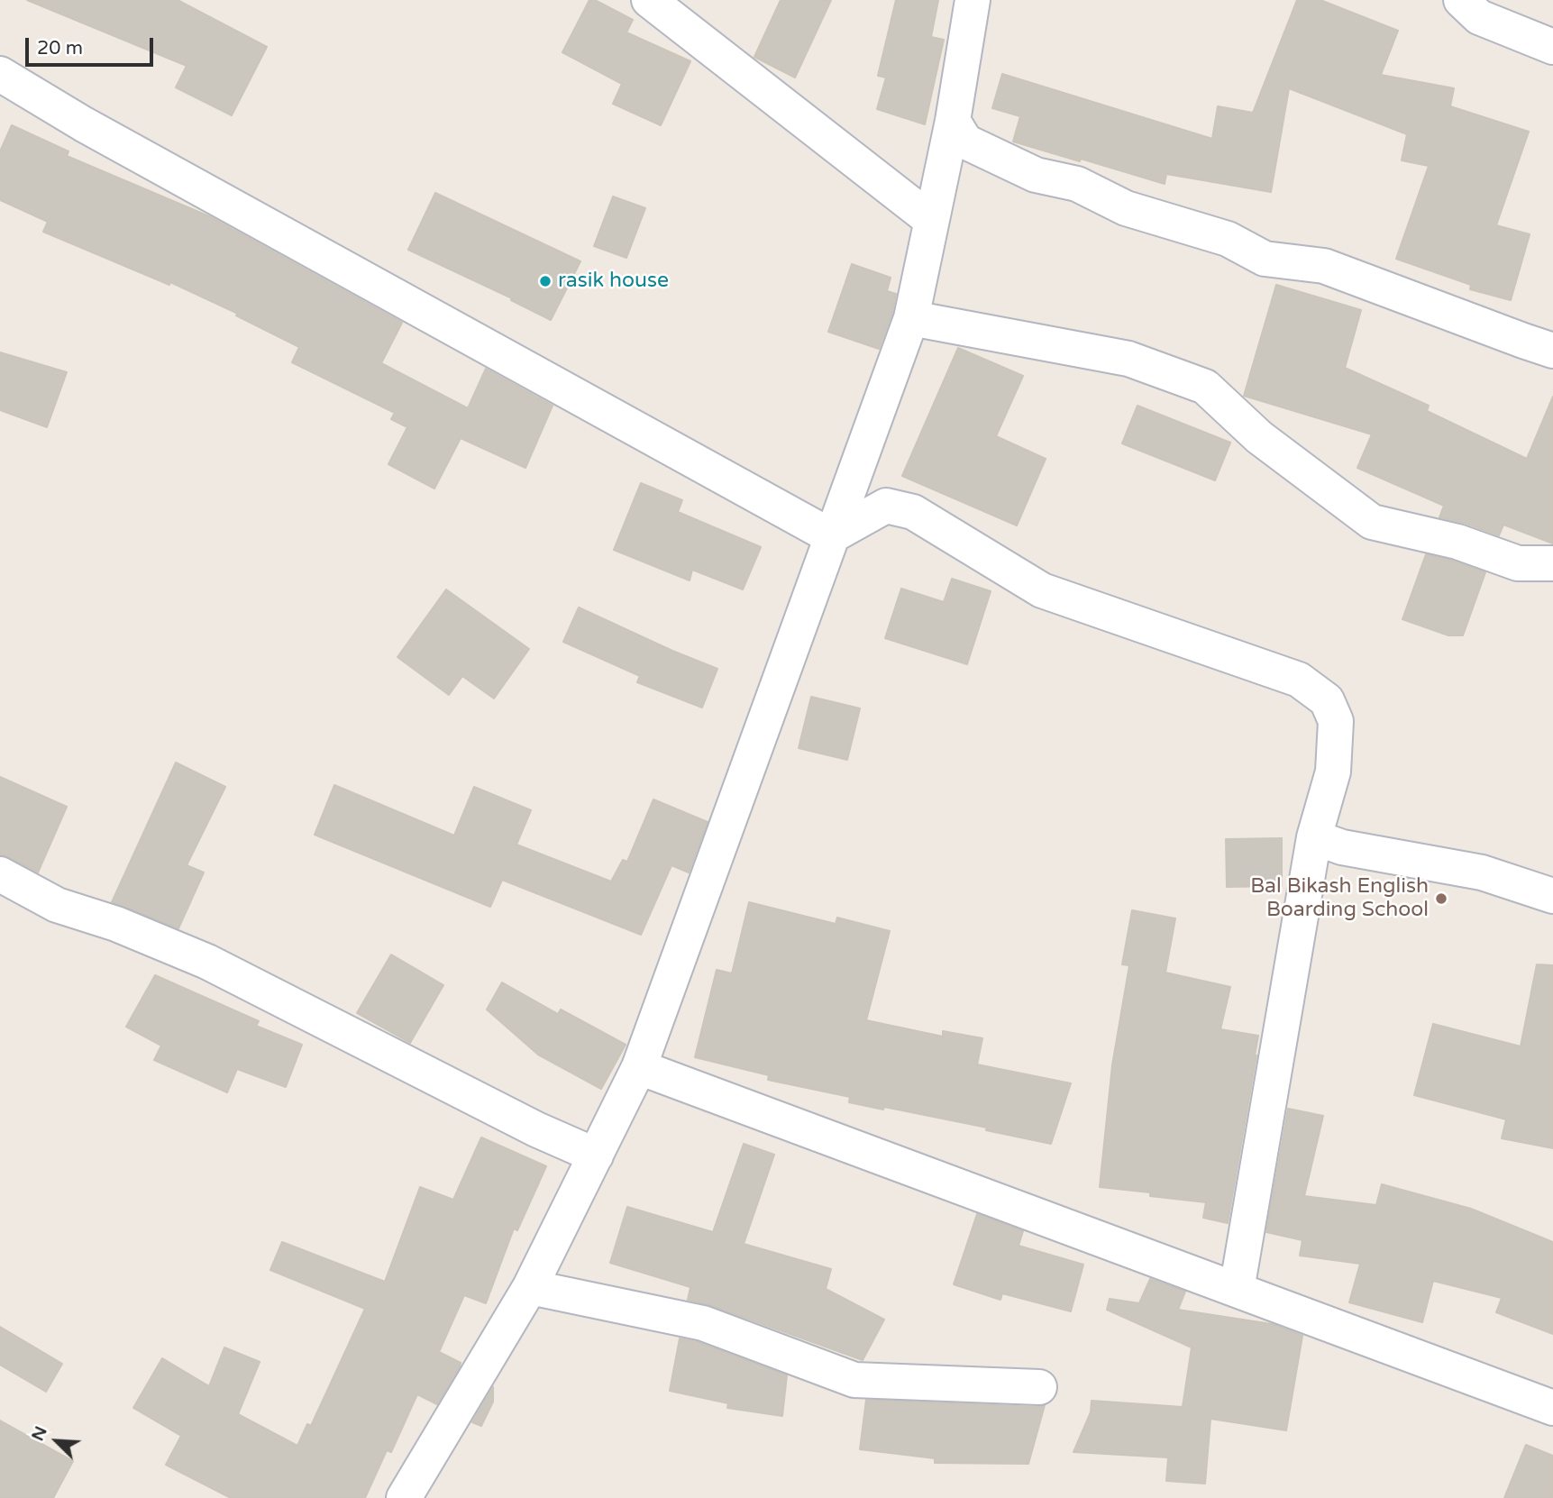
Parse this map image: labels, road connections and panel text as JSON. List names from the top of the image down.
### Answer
{
  "places": ["rasik house", "Bal Bikash English Boarding School"],
  "scale_bar": "20 m",
  "north": "top left"
}
